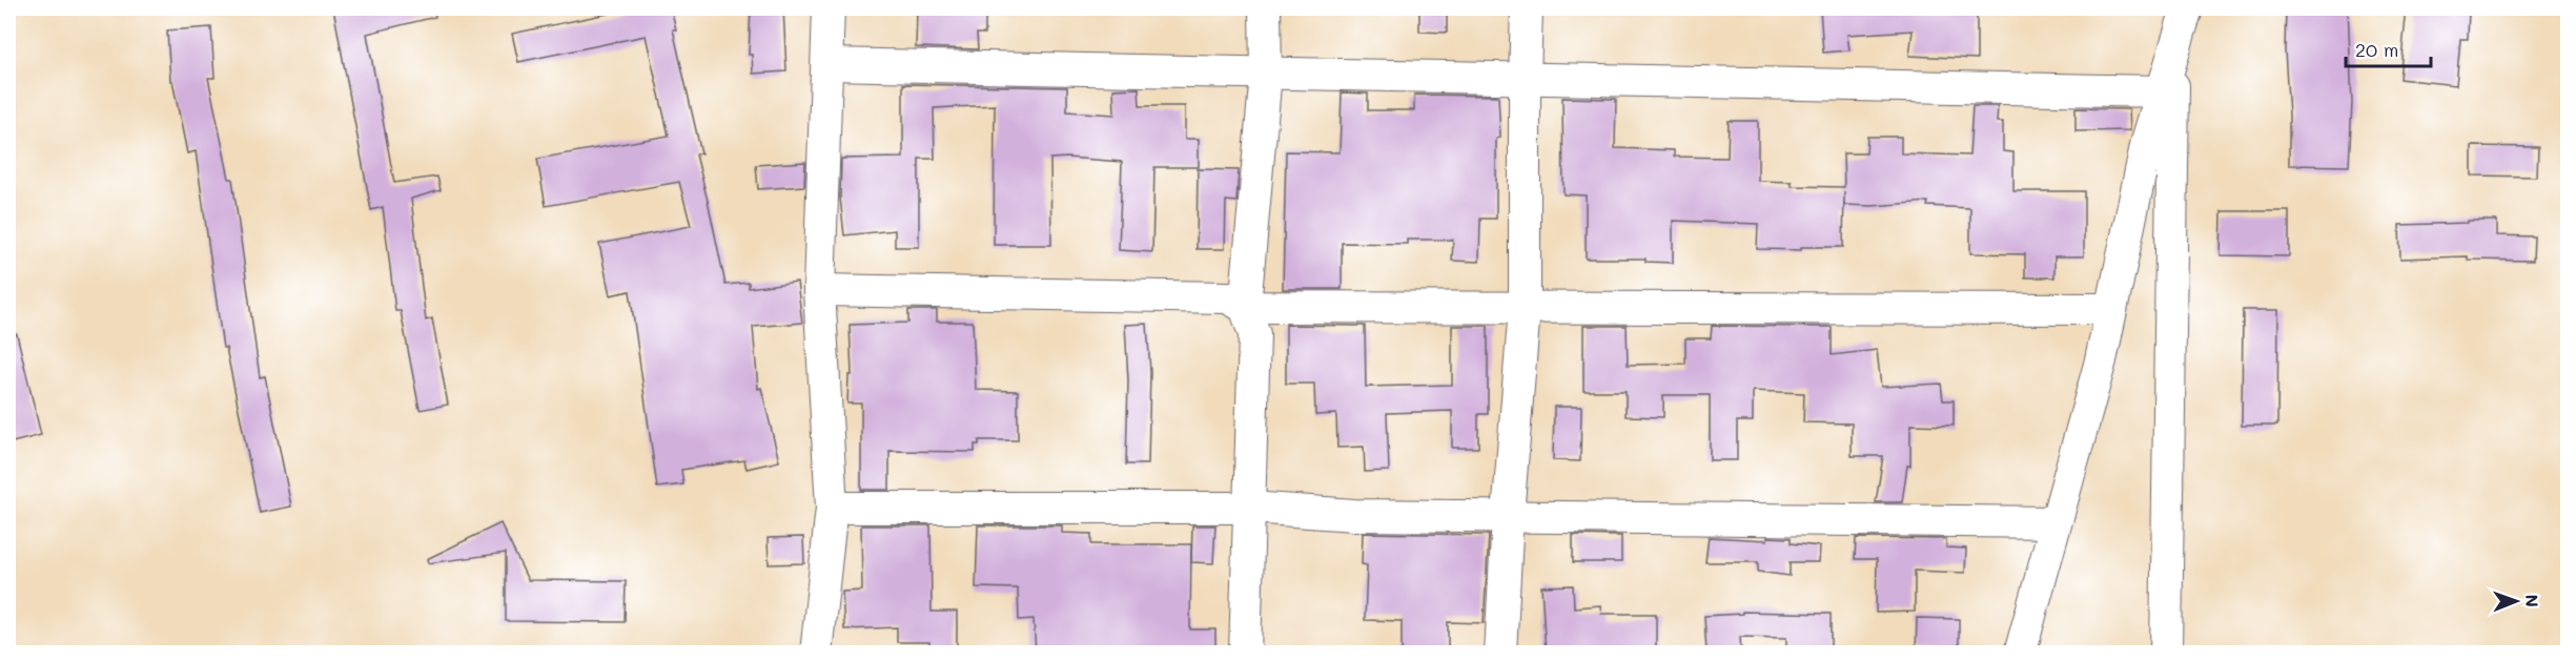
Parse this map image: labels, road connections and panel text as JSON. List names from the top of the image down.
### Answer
{
  "scale_bar": "20 m",
  "north": "right"
}
